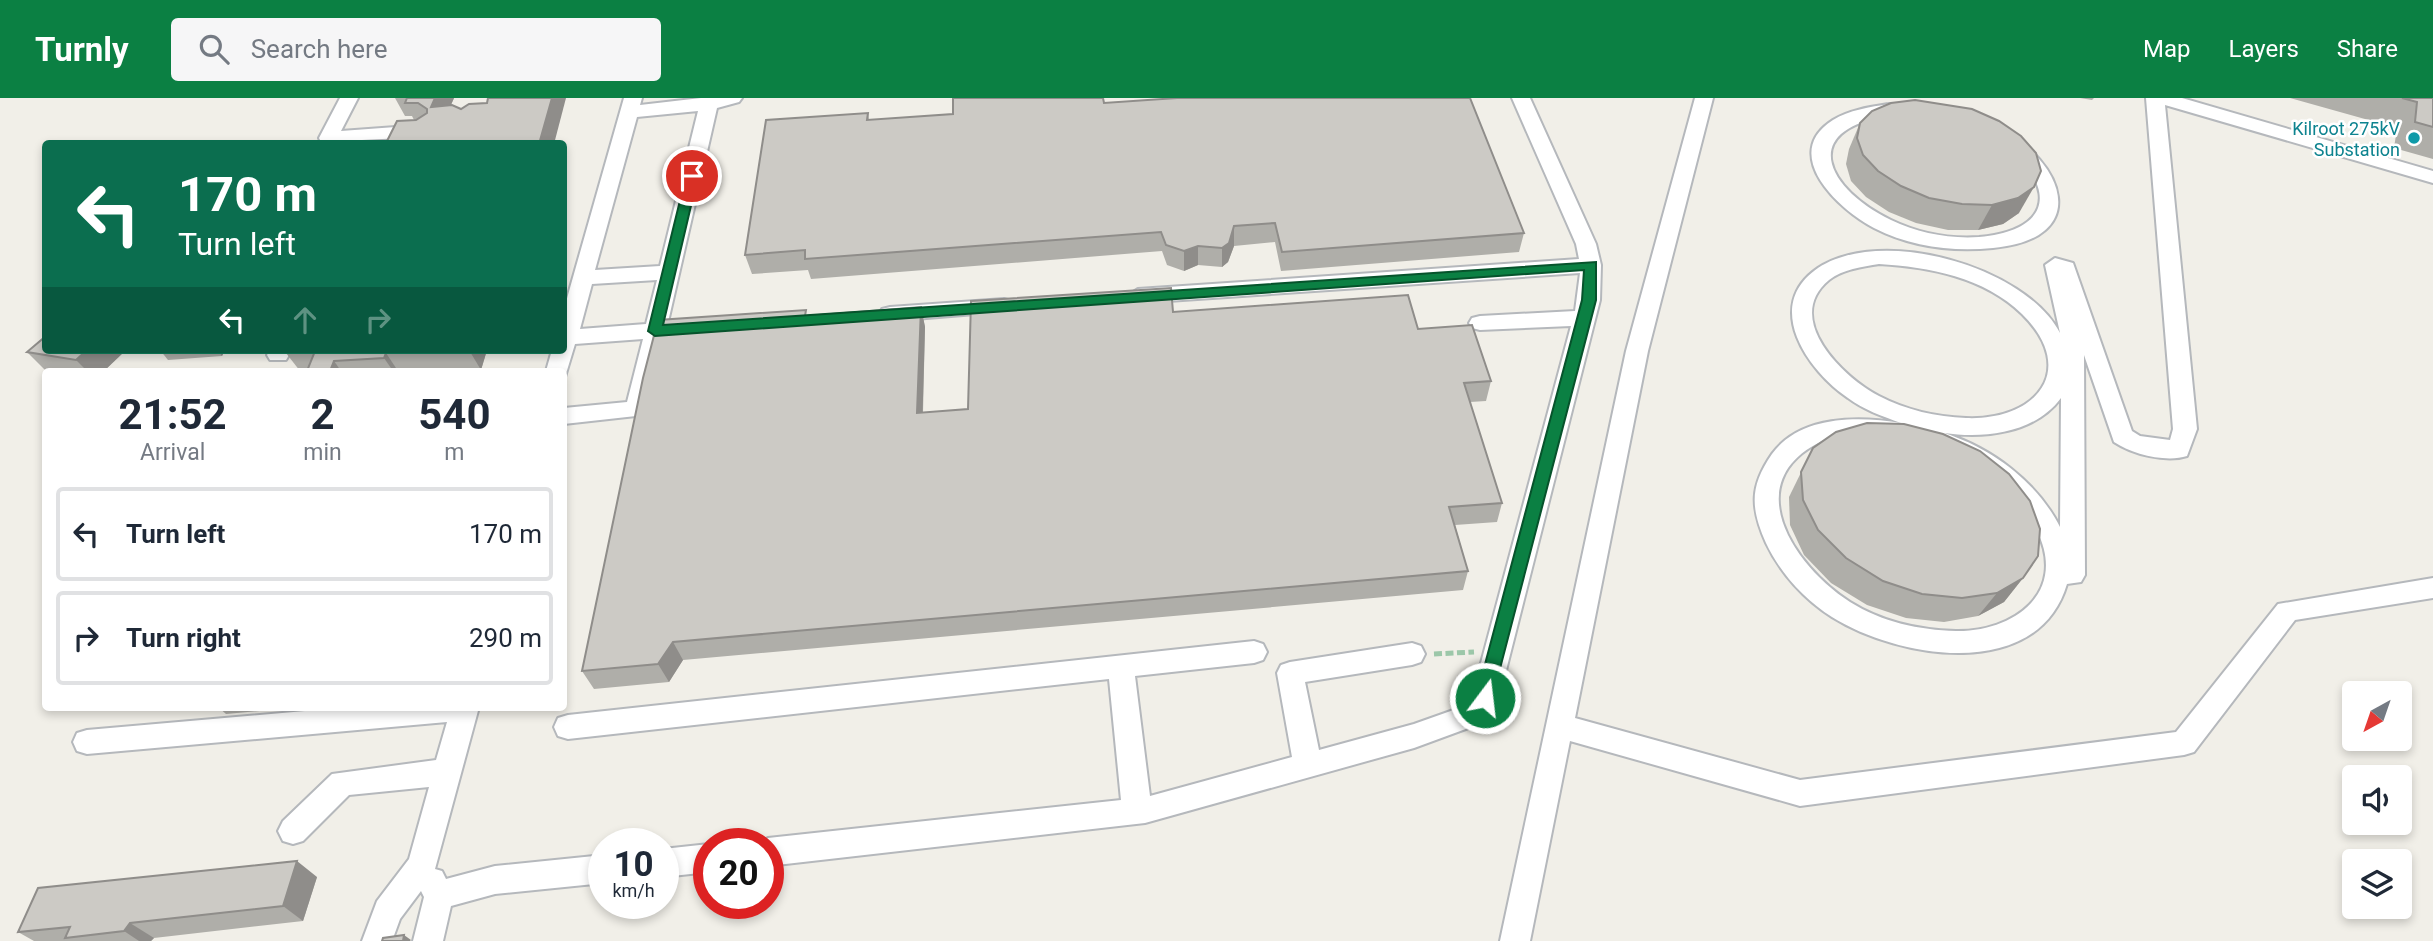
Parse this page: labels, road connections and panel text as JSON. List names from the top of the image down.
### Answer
{
  "places": ["Kilroot 275kV Substation"],
  "north": "bottom left",
  "page": {
    "header": "Turnly",
    "search": "Search here",
    "nav": ["Map", "Layers", "Share"],
    "turn": ["170 m", "Turn left"],
    "eta": [
      "21:52",
      "Arrival",
      "2",
      "min",
      "540",
      "m"
    ],
    "list": [
      {
        "name": "Turn left",
        "value": "170 m"
      },
      {
        "name": "Turn right",
        "value": "290 m"
      }
    ],
    "speed": "10 km/h",
    "limit": "20"
  }
}
